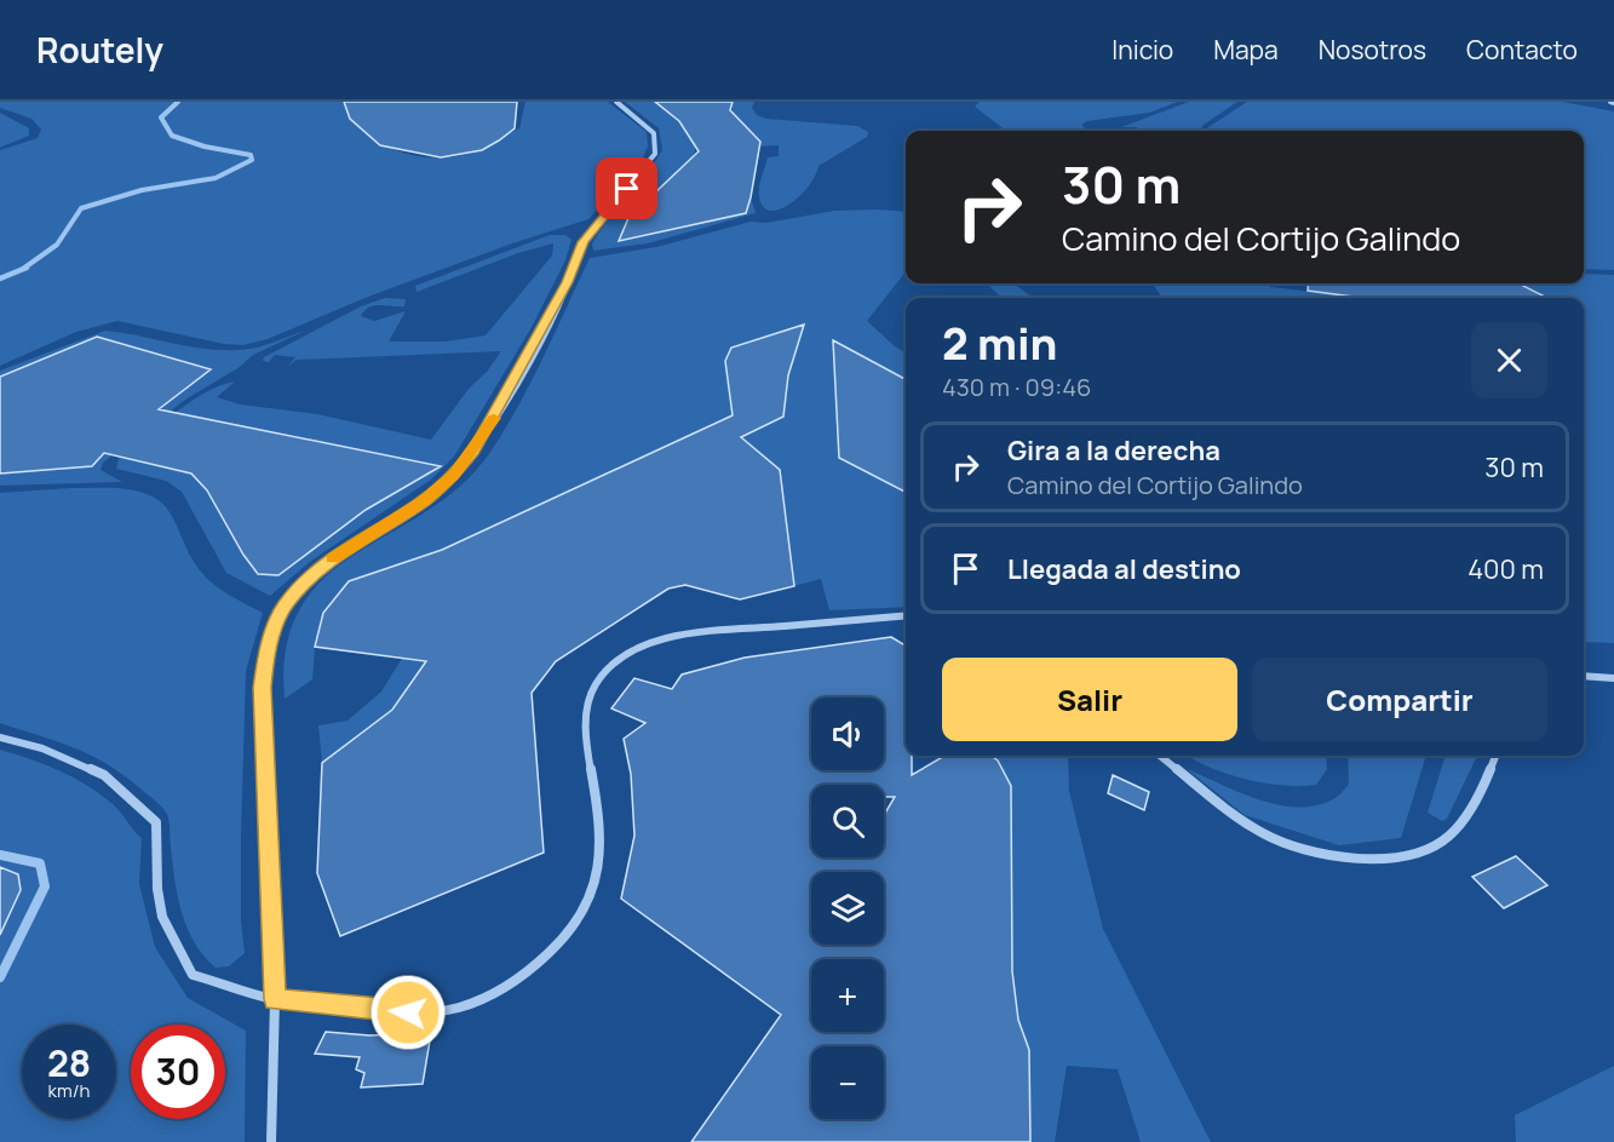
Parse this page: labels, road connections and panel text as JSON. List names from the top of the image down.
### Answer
{
  "page": {
    "header": "Routely",
    "nav": [
      "Inicio",
      "Mapa",
      "Nosotros",
      "Contacto"
    ],
    "turn": ["30 m", "Camino del Cortijo Galindo"],
    "heading": ["2 min", "430 m · 09:46"],
    "list": [
      {
        "name": "Gira a la derecha",
        "note": "Camino del Cortijo Galindo",
        "value": "30 m"
      },
      {
        "name": "Llegada al destino",
        "value": "400 m"
      }
    ],
    "buttons": ["Salir", "Compartir"],
    "map_buttons": ["+", "−"],
    "speed": "28 km/h",
    "limit": "30"
  }
}
